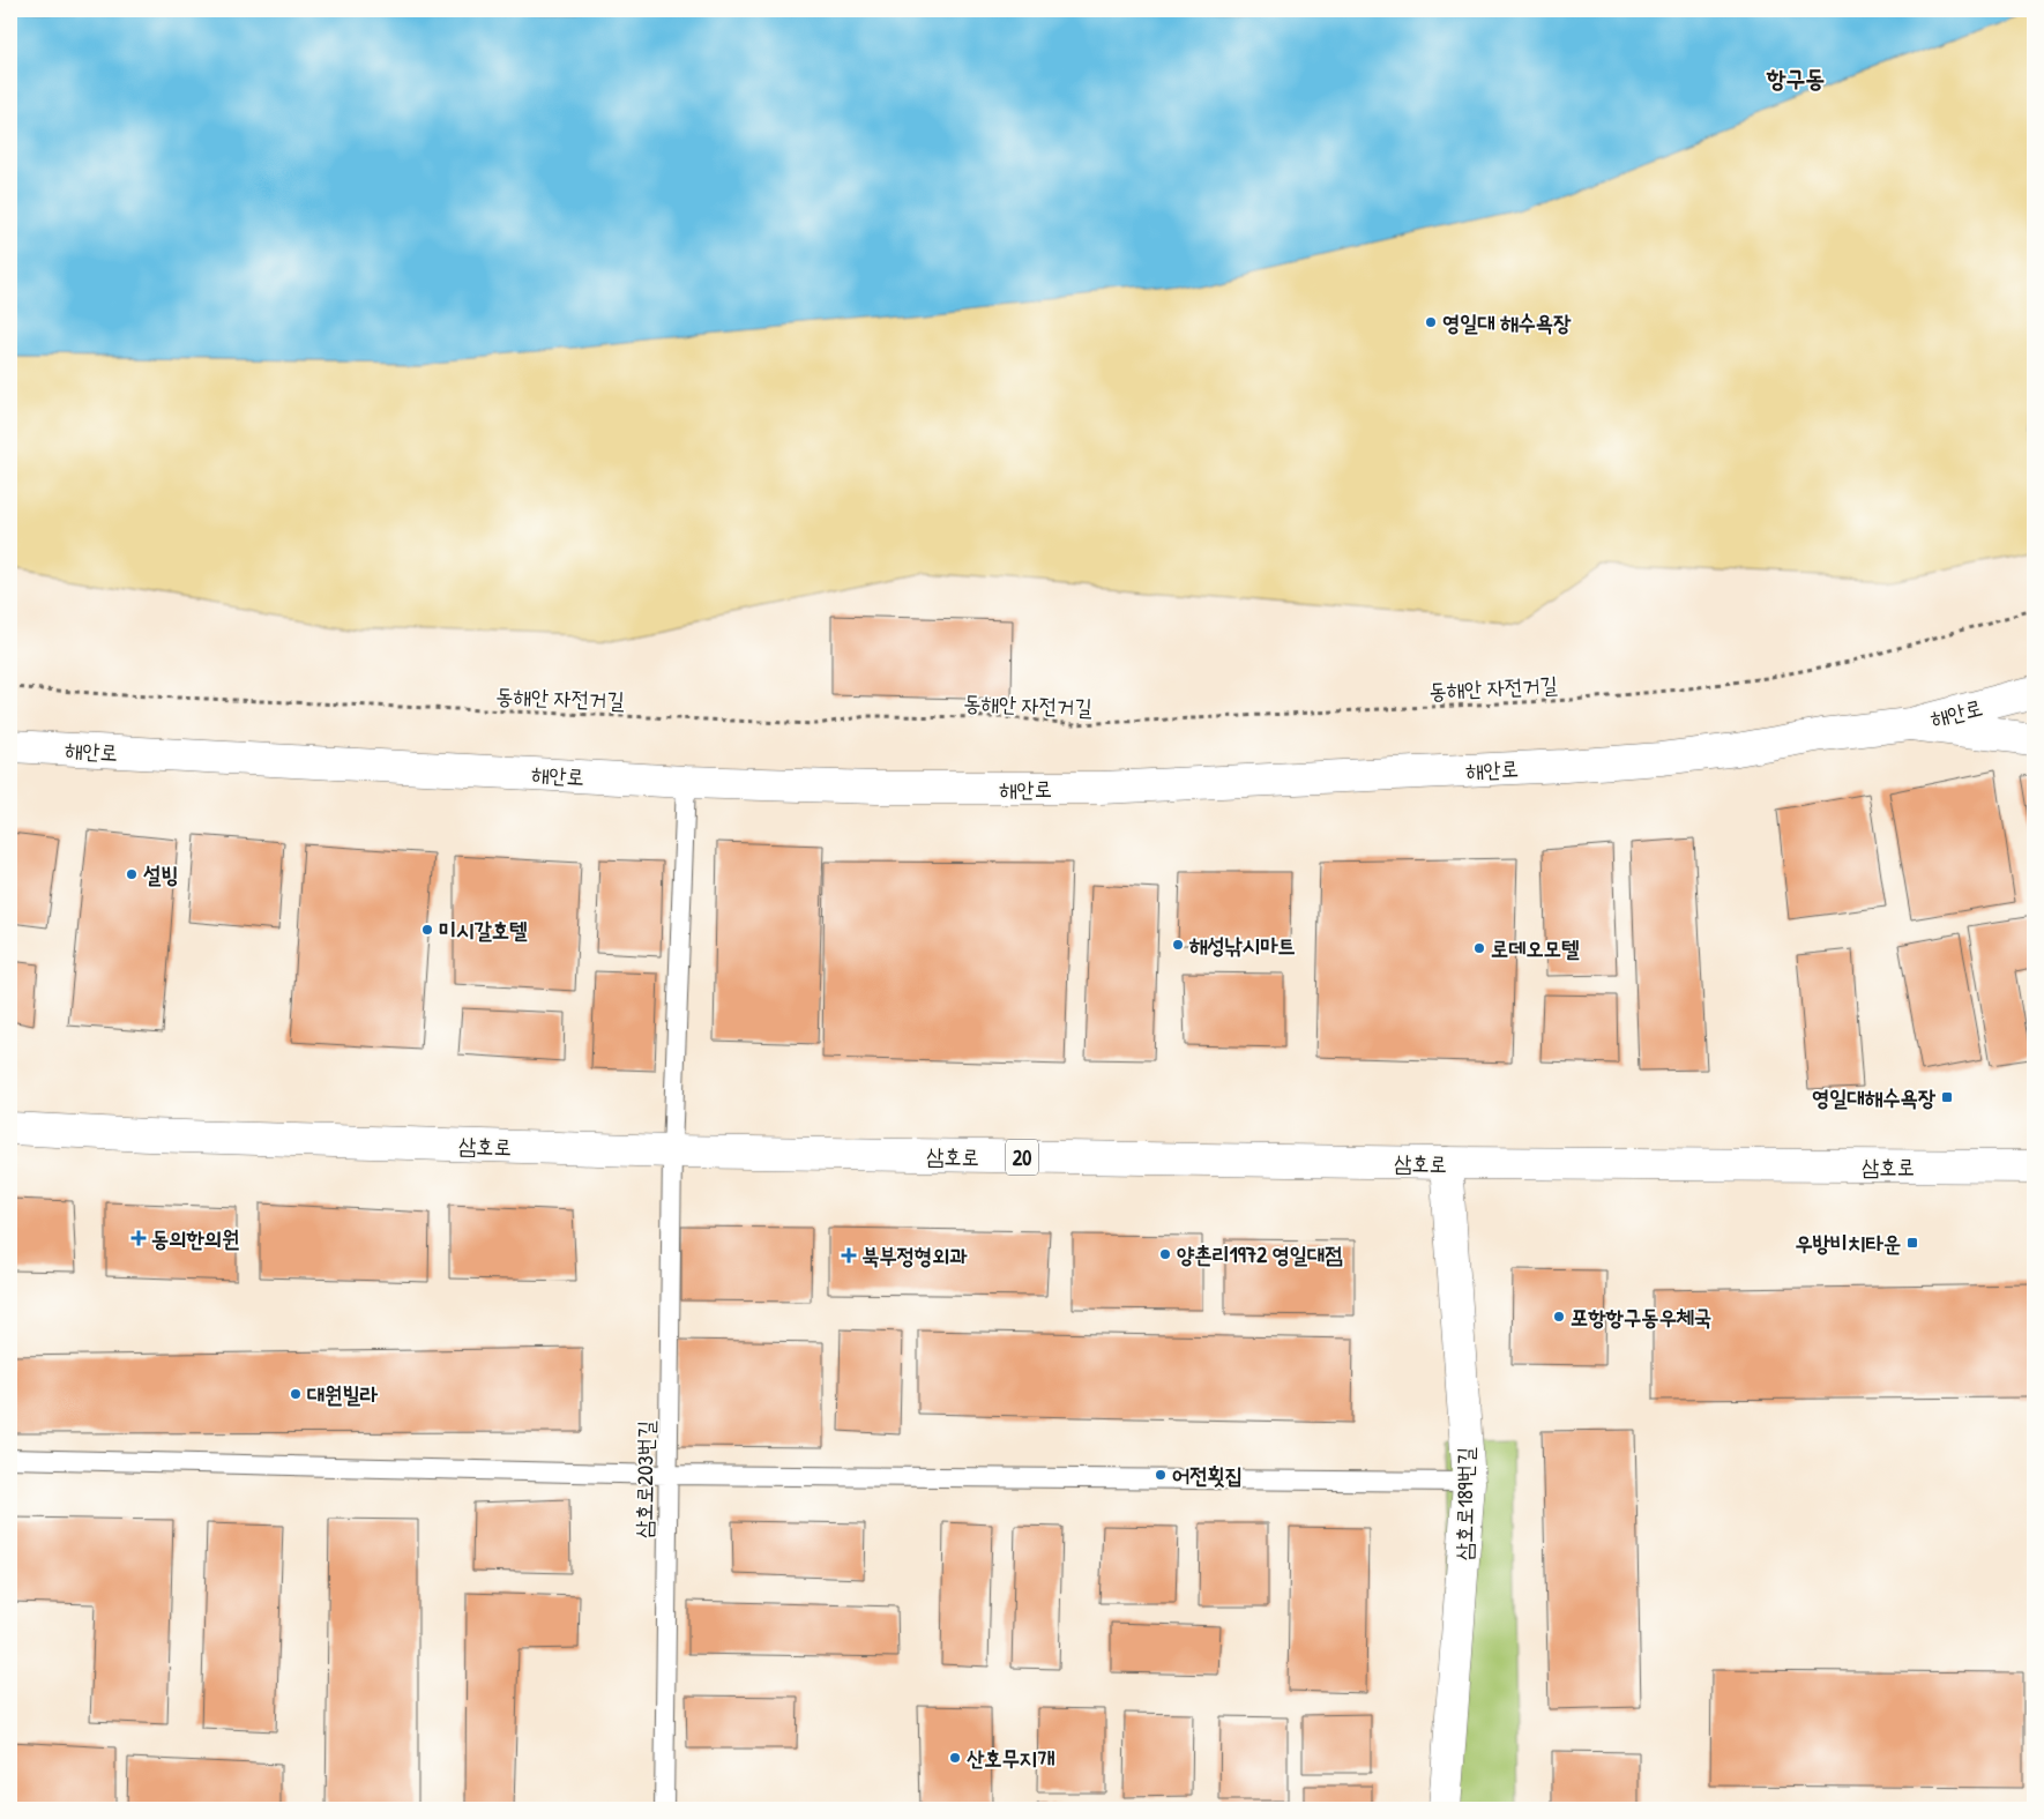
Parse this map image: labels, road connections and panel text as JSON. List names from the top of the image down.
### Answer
{
  "streets": {
    "street": [
      "해안로",
      "삼호로",
      "20",
      "삼호로189번길"
    ],
    "lane": ["삼호로203번길"],
    "path": ["동해안 자전거길"]
  },
  "crossings": [
    ["해안로", "삼호로203번길"],
    ["삼호로", "삼호로203번길"],
    ["삼호로", "삼호로189번길"]
  ],
  "districts": ["항구동"],
  "places": {
    "other": [
      "영일대 해수욕장",
      "설빙",
      "미시갈호텔",
      "해성낚시마트",
      "로데오모텔",
      "양촌리1972 영일대점",
      "포항항구동우체국",
      "대원빌라",
      "어전횟집",
      "산호무지개"
    ],
    "transit": ["영일대해수욕장", "우방비치타운"],
    "health": ["동의한의원", "북부정형외과"]
  }
}
